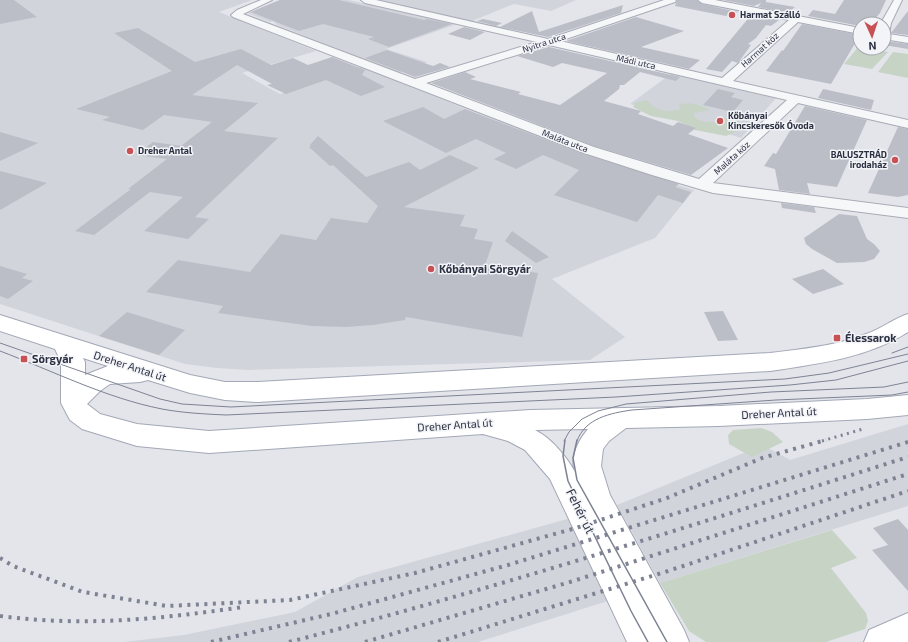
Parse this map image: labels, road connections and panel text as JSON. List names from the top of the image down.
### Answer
{
  "streets": {
    "main road": ["Dreher Antal út", "Fehér út"],
    "street": [
      "Nyitra utca",
      "Harmat köz",
      "Mádi utca",
      "Maláta utca",
      "Maláta köz"
    ]
  },
  "crossings": [
    ["Nyitra utca", "Mádi utca"],
    ["Nyitra utca", "Maláta utca"],
    ["Harmat köz", "Mádi utca"],
    ["Mádi utca", "Maláta köz"],
    ["Maláta utca", "Maláta köz"],
    ["Dreher Antal út", "Fehér út"]
  ],
  "places": {
    "other": [
      "Harmat Szálló",
      "Kőbányai Kincskeresők Óvoda",
      "Dreher Antal",
      "BALUSZTRÁD irodaház",
      "Kőbányai Sörgyár"
    ],
    "transit": ["Élessarok", "Sörgyár"]
  },
  "north": "bottom"
}
